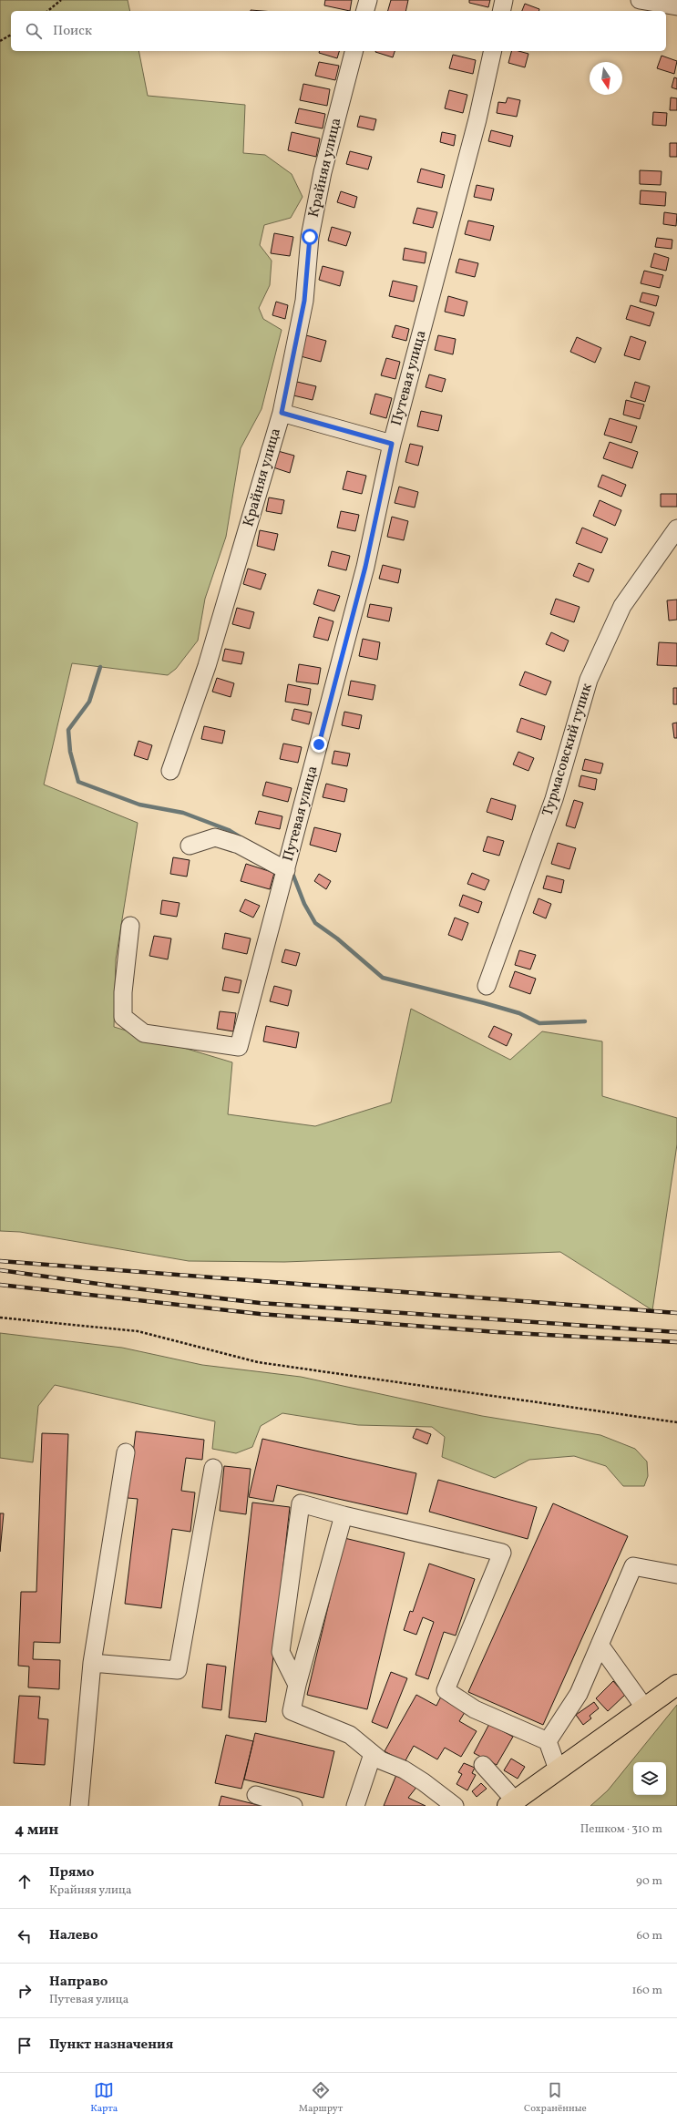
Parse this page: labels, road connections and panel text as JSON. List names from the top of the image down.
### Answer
{
  "streets": {
    "street": ["Крайняя улица", "Путевая улица", "Турмасовский тупик"]
  },
  "north": "bottom",
  "page": {
    "search": "Поиск",
    "heading": ["4 мин", "Пешком · 310 m"],
    "list": [
      ["Прямо", "Крайняя улица", "90 m"],
      ["Налево", "60 m"],
      ["Направо", "Путевая улица", "160 m"],
      "Пункт назначения"
    ],
    "nav": ["Карта", "Маршрут", "Сохранённые"]
  }
}
